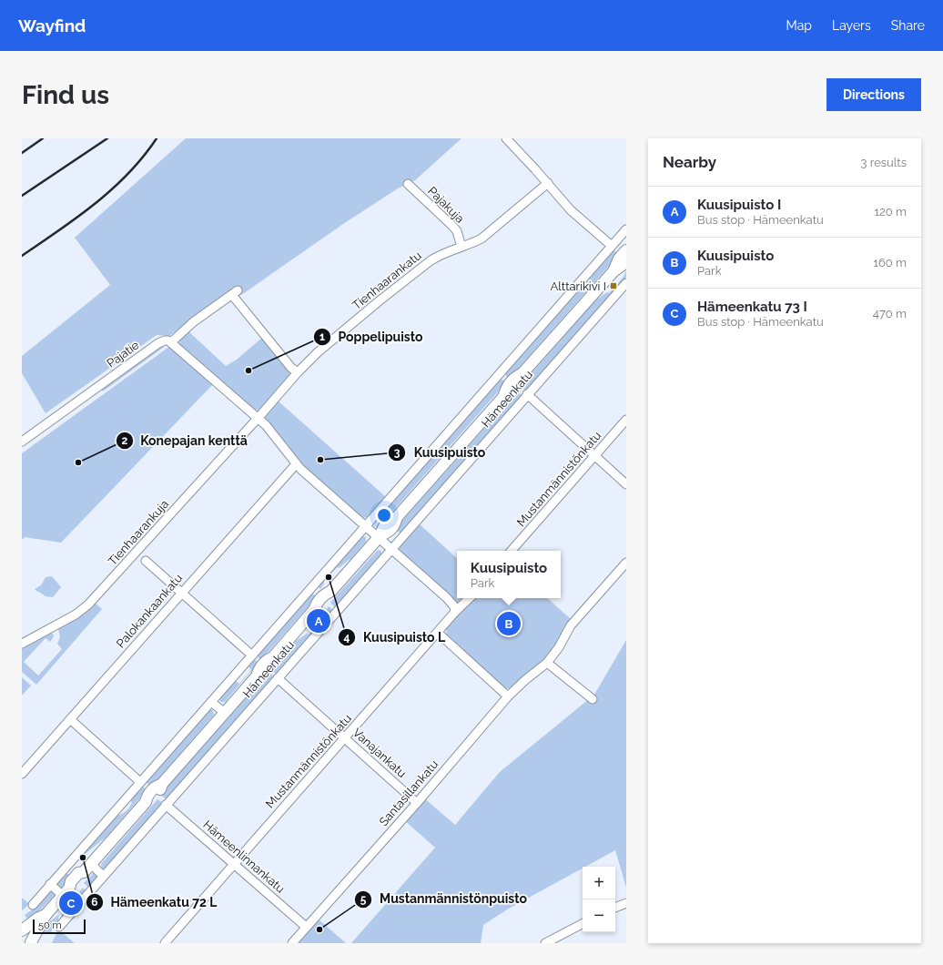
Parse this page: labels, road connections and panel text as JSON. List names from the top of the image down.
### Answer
{
  "streets": {
    "main road": ["Hämeenkatu"],
    "street": [
      "Pajakuja",
      "Tienhaarankatu",
      "Pajatie",
      "Mustanmännistönkatu",
      "Tienhaarankuja",
      "Palokankaankatu",
      "Vanajankatu",
      "Santasillankatu",
      "Hämeenlinnankatu"
    ]
  },
  "crossings": [
    ["Pajakuja", "Tienhaarankatu"],
    ["Tienhaarankatu", "Tienhaarankuja"],
    ["Hämeenkatu", "Vanajankatu"],
    ["Hämeenkatu", "Hämeenlinnankatu"],
    ["Mustanmännistönkatu", "Vanajankatu"],
    ["Mustanmännistönkatu", "Hämeenlinnankatu"],
    ["Vanajankatu", "Santasillankatu"],
    ["Santasillankatu", "Hämeenlinnankatu"]
  ],
  "places": {
    "transit": ["Alttarikivi I"],
    "other": [
      "Poppelipuisto",
      "Kuusipuisto",
      "Konepajan kenttä",
      "Kuusipuisto L",
      "Hämeenkatu 72 L",
      "Mustanmännistönpuisto"
    ]
  },
  "scale_bar": "50 m",
  "page": {
    "header": "Wayfind",
    "nav": ["Map", "Layers", "Share"],
    "buttons": "Directions",
    "title": "Find us",
    "heading": ["Nearby", "3 results"],
    "list": [
      {
        "mark": "A",
        "name": "Kuusipuisto I",
        "note": "Bus stop · Hämeenkatu",
        "value": "120 m"
      },
      {
        "mark": "B",
        "name": "Kuusipuisto",
        "note": "Park",
        "value": "160 m"
      },
      {
        "mark": "C",
        "name": "Hämeenkatu 73 I",
        "note": "Bus stop · Hämeenkatu",
        "value": "470 m"
      }
    ],
    "popup": ["Kuusipuisto", "Park"],
    "pins": ["A", "B", "C"],
    "map_buttons": ["+", "−"],
    "scale": "50 m"
  }
}
